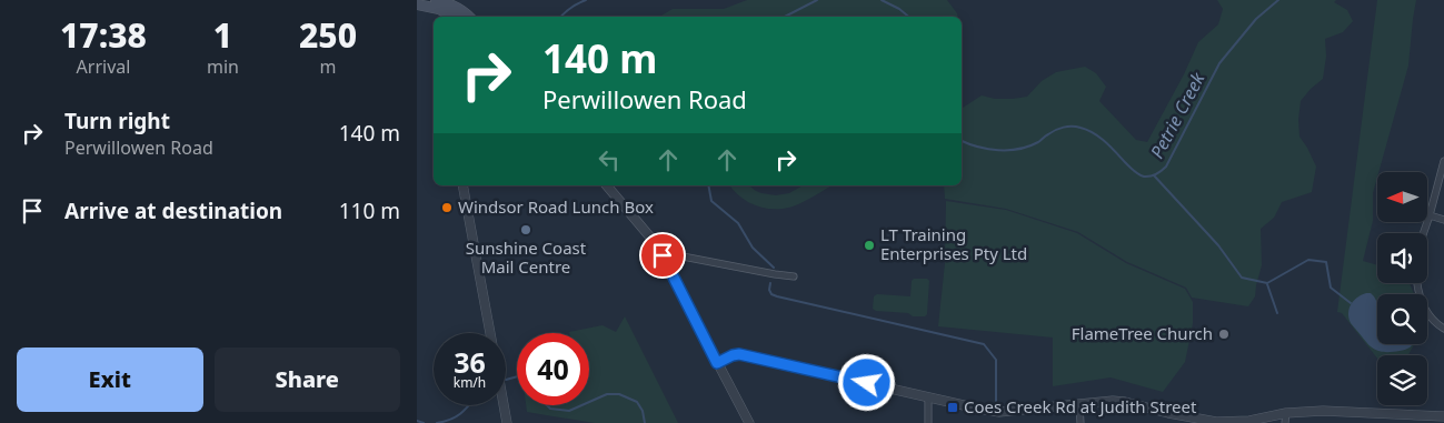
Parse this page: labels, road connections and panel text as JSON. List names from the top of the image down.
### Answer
{
  "water": ["Petrie Creek"],
  "places": {
    "other": [
      "Windsor Road Lunch Box",
      "Sunshine Coast Mail Centre",
      "LT Training Enterprises Pty Ltd",
      "FlameTree Church"
    ],
    "transit": ["Coes Creek Rd at Judith Street"]
  },
  "north": "left",
  "page": {
    "eta": [
      "17:38",
      "Arrival",
      "1",
      "min",
      "250",
      "m"
    ],
    "turn": ["140 m", "Perwillowen Road"],
    "list": [
      {
        "name": "Turn right",
        "note": "Perwillowen Road",
        "value": "140 m"
      },
      {
        "name": "Arrive at destination",
        "value": "110 m"
      }
    ],
    "speed": "36 km/h",
    "limit": "40",
    "buttons": ["Exit", "Share"]
  }
}
